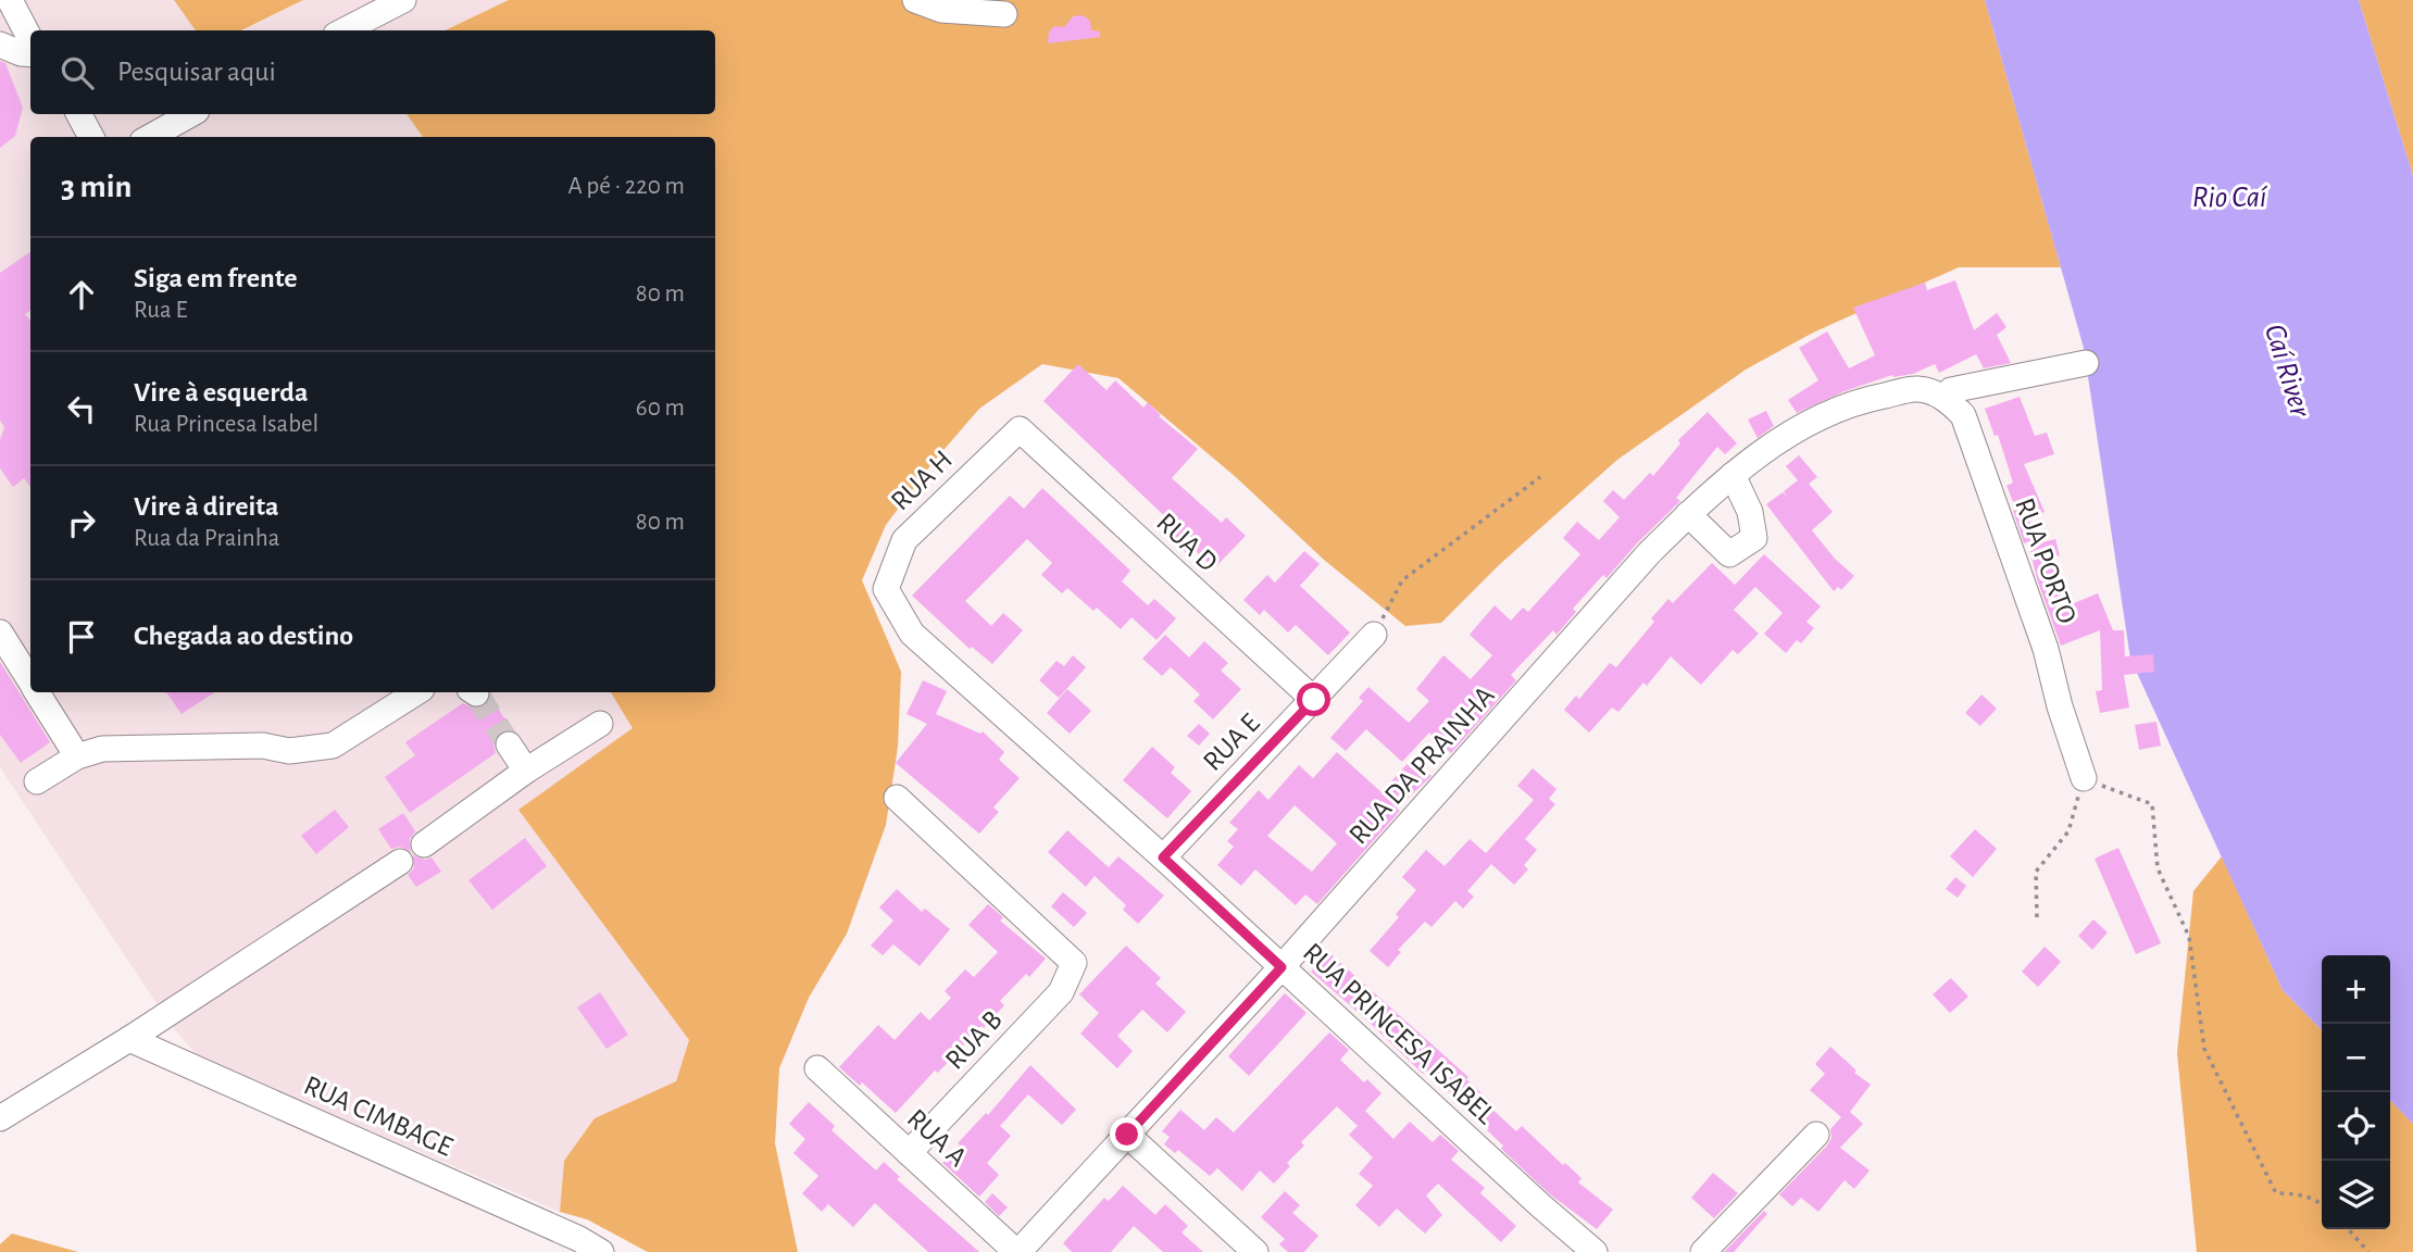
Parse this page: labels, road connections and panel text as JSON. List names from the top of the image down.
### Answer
{
  "streets": {
    "street": [
      "RUA H",
      "RUA D",
      "RUA PORTO",
      "RUA E",
      "RUA DA PRAINHA",
      "RUA PRINCESA ISABEL",
      "RUA B",
      "RUA CIMBAGE",
      "RUA A"
    ]
  },
  "crossings": [
    ["RUA H", "RUA D"],
    ["RUA H", "RUA E"],
    ["RUA H", "RUA PRINCESA ISABEL"],
    ["RUA D", "RUA E"],
    ["RUA PORTO", "RUA DA PRAINHA"],
    ["RUA E", "RUA PRINCESA ISABEL"],
    ["RUA DA PRAINHA", "RUA PRINCESA ISABEL"],
    ["RUA DA PRAINHA", "RUA A"],
    ["RUA B", "RUA A"]
  ],
  "water": ["Rio Caí", "Caí River"],
  "page": {
    "search": "Pesquisar aqui",
    "heading": ["3 min", "A pé · 220 m"],
    "list": [
      ["Siga em frente", "Rua E", "80 m"],
      ["Vire à esquerda", "Rua Princesa Isabel", "60 m"],
      ["Vire à direita", "Rua da Prainha", "80 m"],
      "Chegada ao destino"
    ],
    "map_buttons": ["+", "−"]
  }
}
